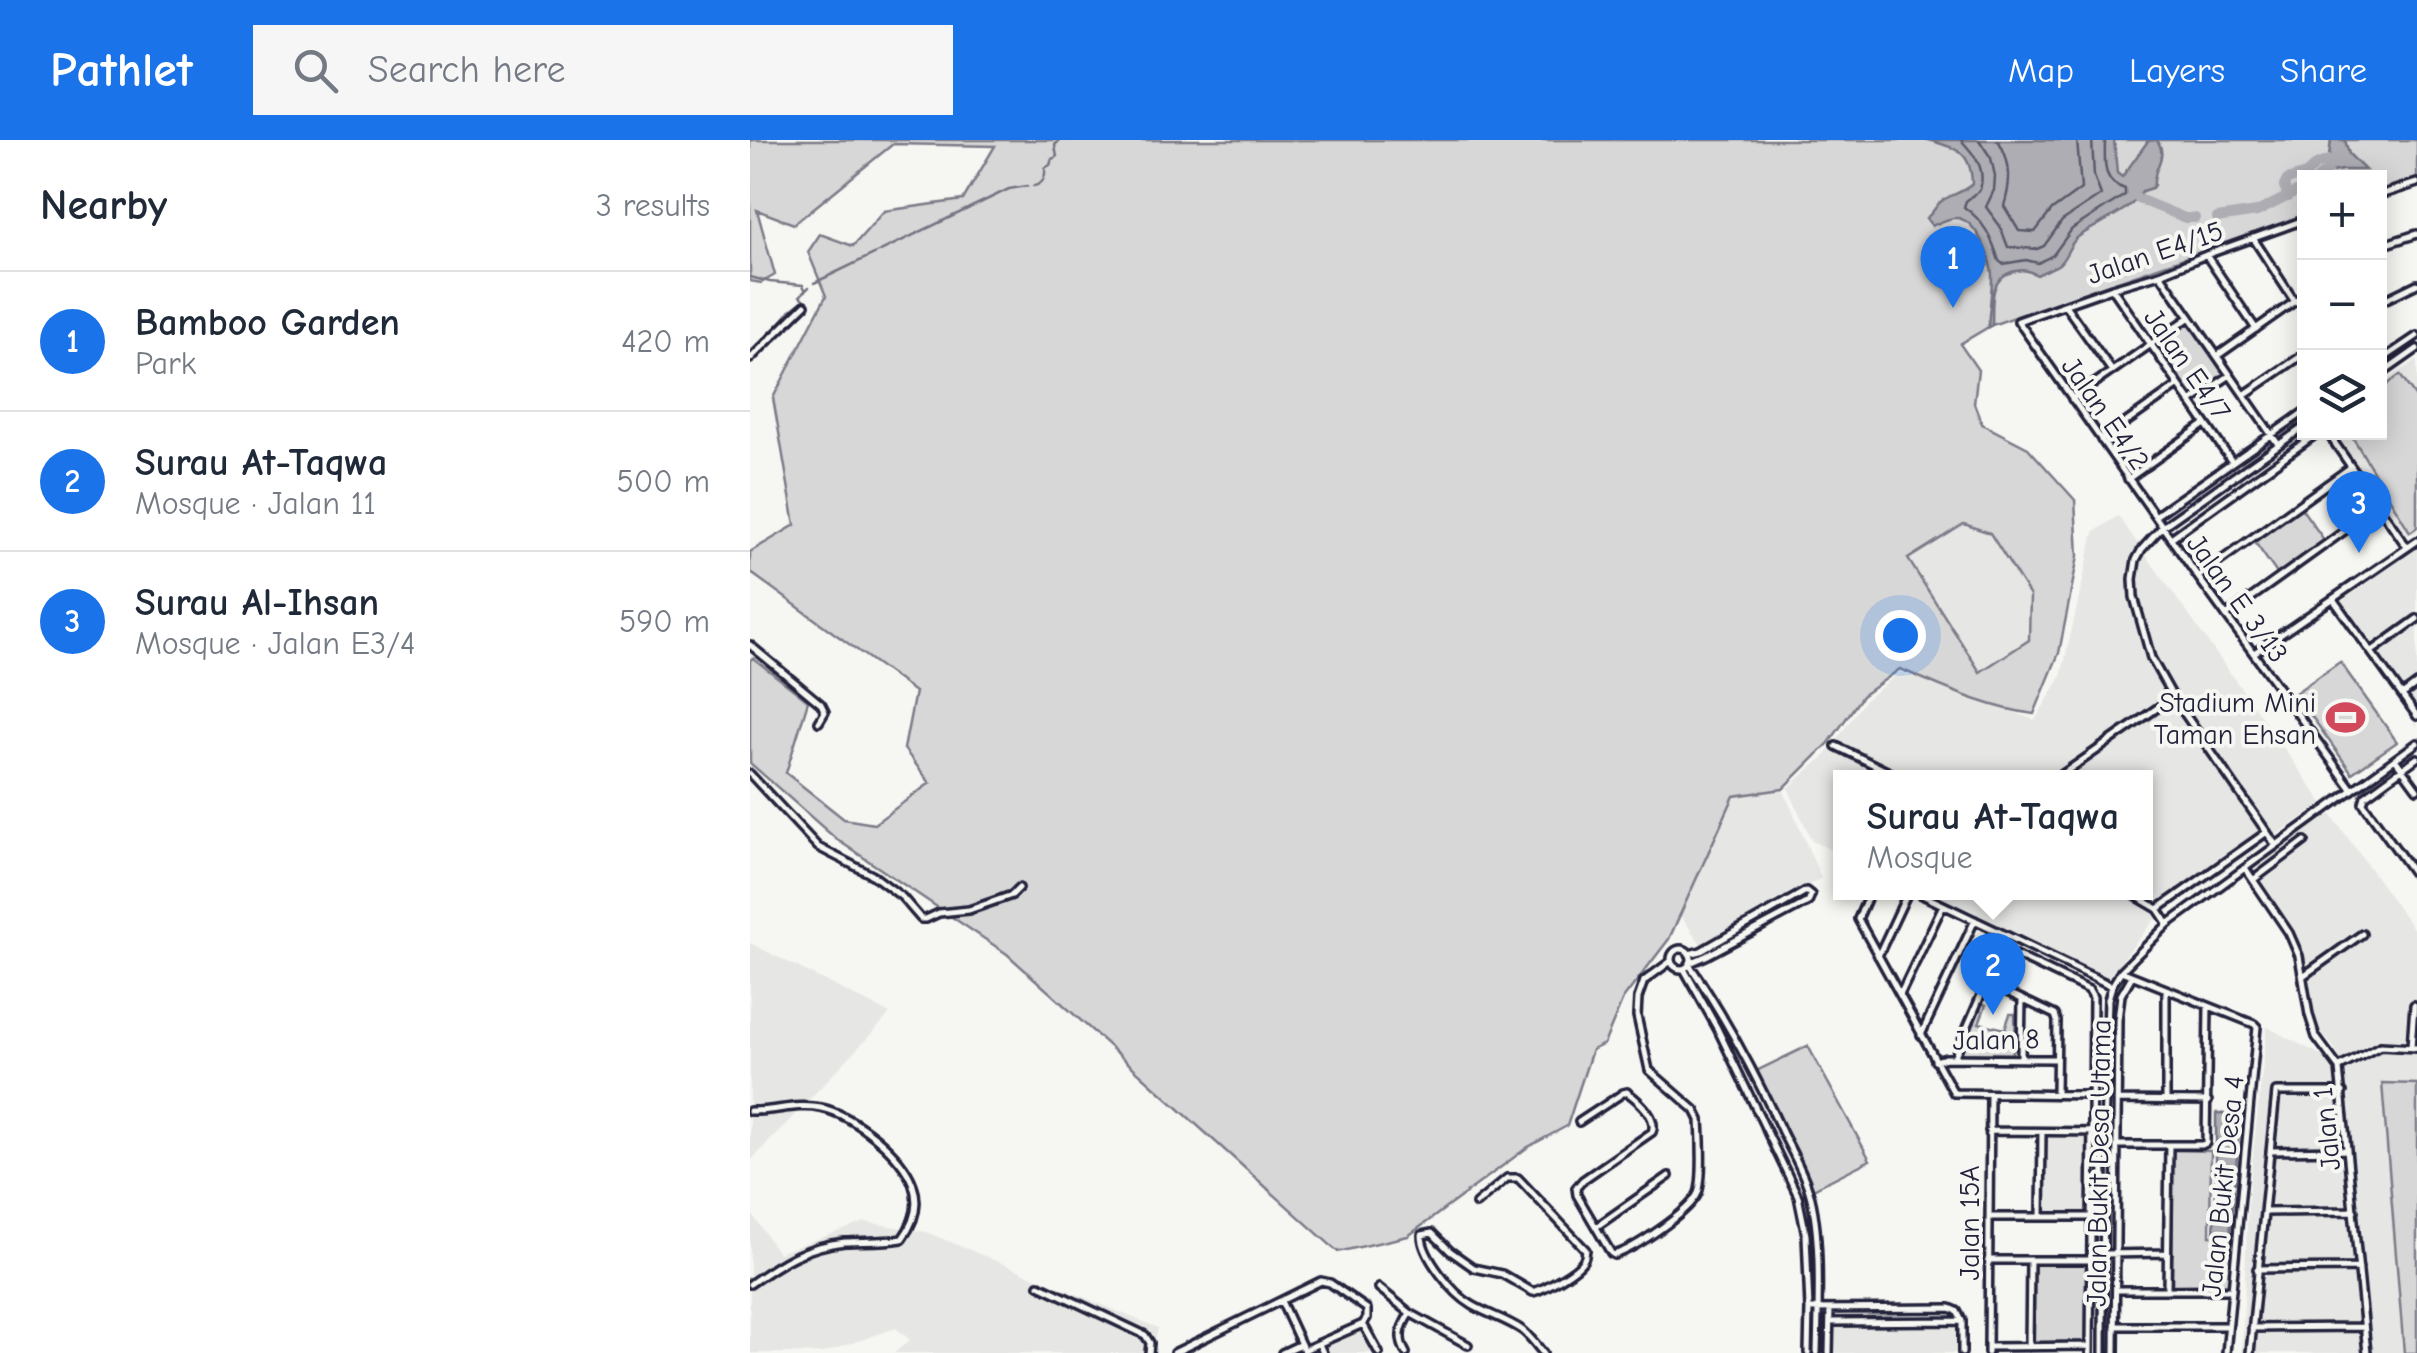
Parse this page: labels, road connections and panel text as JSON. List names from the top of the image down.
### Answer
{
  "streets": {
    "street": [
      "Jalan E4/15",
      "Jalan E4/7",
      "Jalan E4/2",
      "Jalan E 3/13",
      "Jalan 8",
      "Jalan 1",
      "Jalan Bukit Desa Utama",
      "Jalan Bukit Desa 4",
      "Jalan 15A"
    ]
  },
  "crossings": [
    ["Jalan E4/15", "Jalan E4/7"],
    ["Jalan E4/15", "Jalan E4/2"],
    ["Jalan E4/2", "Jalan E 3/13"]
  ],
  "places": {
    "sports": ["Stadium Mini Taman Ehsan"]
  },
  "page": {
    "header": "Pathlet",
    "search": "Search here",
    "nav": ["Map", "Layers", "Share"],
    "heading": ["Nearby", "3 results"],
    "map_buttons": ["+", "−"],
    "pins": ["1", "3", "2"],
    "list": [
      {
        "mark": "1",
        "name": "Bamboo Garden",
        "note": "Park",
        "value": "420 m"
      },
      {
        "mark": "2",
        "name": "Surau At-Taqwa",
        "note": "Mosque · Jalan 11",
        "value": "500 m"
      },
      {
        "mark": "3",
        "name": "Surau Al-Ihsan",
        "note": "Mosque · Jalan E3/4",
        "value": "590 m"
      }
    ],
    "popup": ["Surau At-Taqwa", "Mosque"]
  }
}
